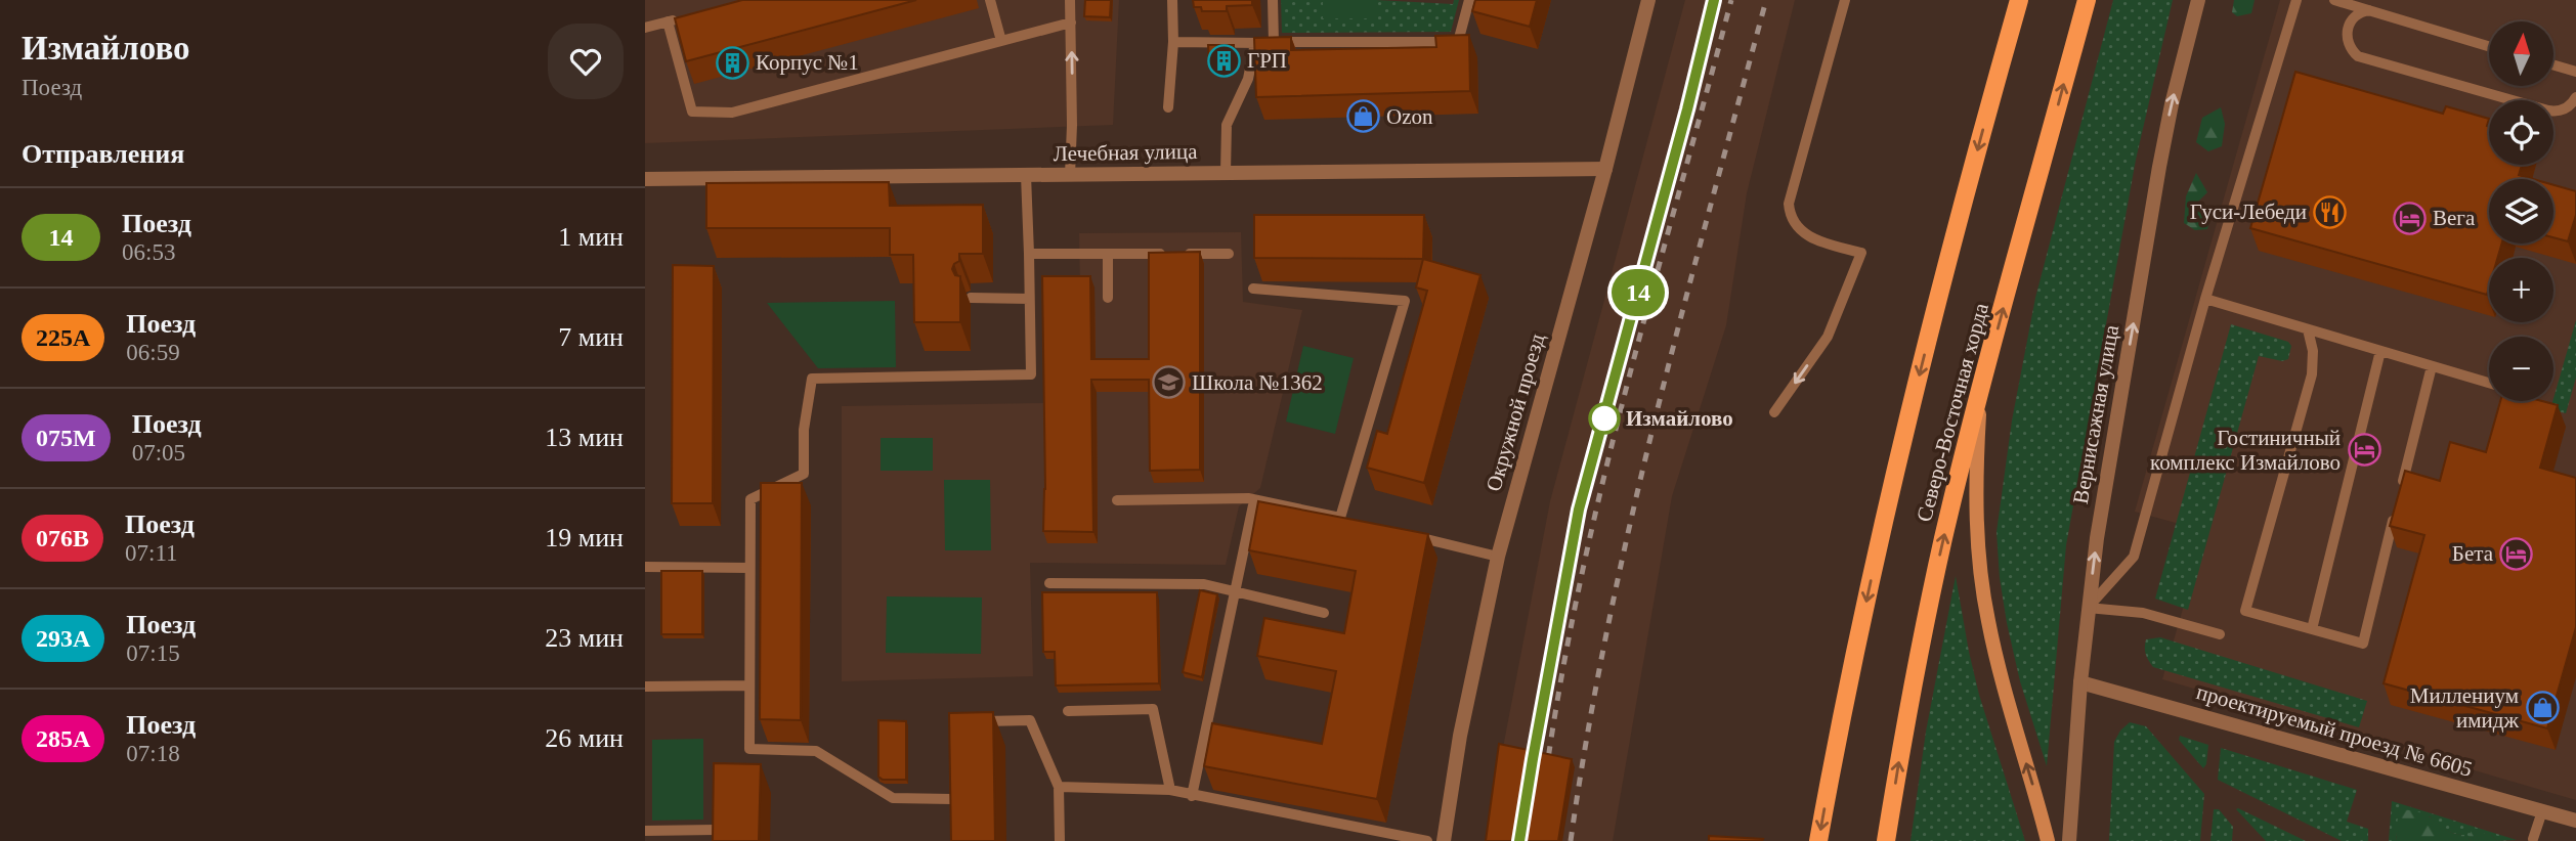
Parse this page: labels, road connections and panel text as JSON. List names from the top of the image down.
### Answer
{
  "streets": {
    "main road": ["Северо-Восточная хорда"],
    "street": [
      "Лечебная улица",
      "Окружной проезд",
      "Вернисажная улица",
      "проектируемый проезд № 6605"
    ]
  },
  "crossings": [
    ["Лечебная улица", "Окружной проезд"],
    ["Вернисажная улица", "проектируемый проезд № 6605"]
  ],
  "one_way": ["Вернисажная улица"],
  "places": {
    "building": ["ГРП", "Корпус №1"],
    "shop": ["Ozon", "Миллениум имидж"],
    "restaurant": ["Гуси-Лебеди"],
    "hotel": ["Вега", "Гостиничный комплекс Измайлово", "Бета"],
    "school or university": ["Школа №1362"],
    "other": ["Измайлово"]
  },
  "north": "top",
  "page": {
    "heading": [
      ["Измайлово", "Поезд"],
      "Отправления"
    ],
    "on_map": "14",
    "map_buttons": ["+", "−"],
    "list": [
      {
        "mark": "14",
        "name": "Поезд",
        "note": "06:53",
        "value": "1 мин"
      },
      {
        "mark": "225А",
        "name": "Поезд",
        "note": "06:59",
        "value": "7 мин"
      },
      {
        "mark": "075М",
        "name": "Поезд",
        "note": "07:05",
        "value": "13 мин"
      },
      {
        "mark": "076В",
        "name": "Поезд",
        "note": "07:11",
        "value": "19 мин"
      },
      {
        "mark": "293А",
        "name": "Поезд",
        "note": "07:15",
        "value": "23 мин"
      },
      {
        "mark": "285А",
        "name": "Поезд",
        "note": "07:18",
        "value": "26 мин"
      }
    ]
  }
}
